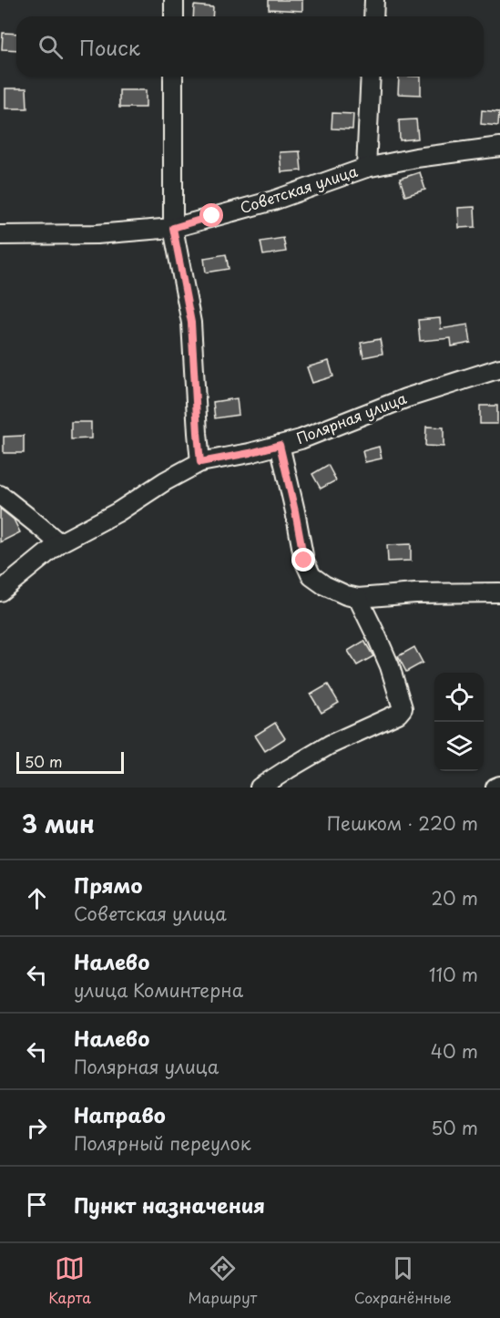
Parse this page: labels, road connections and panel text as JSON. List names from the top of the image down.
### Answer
{
  "streets": {
    "street": ["Советская улица", "Полярная улица"]
  },
  "scale_bar": "50 m",
  "page": {
    "search": "Поиск",
    "scale": "50 m",
    "heading": ["3 мин", "Пешком · 220 m"],
    "list": [
      ["Прямо", "Советская улица", "20 m"],
      ["Налево", "улица Коминтерна", "110 m"],
      ["Налево", "Полярная улица", "40 m"],
      ["Направо", "Полярный переулок", "50 m"],
      "Пункт назначения"
    ],
    "nav": ["Карта", "Маршрут", "Сохранённые"]
  }
}
